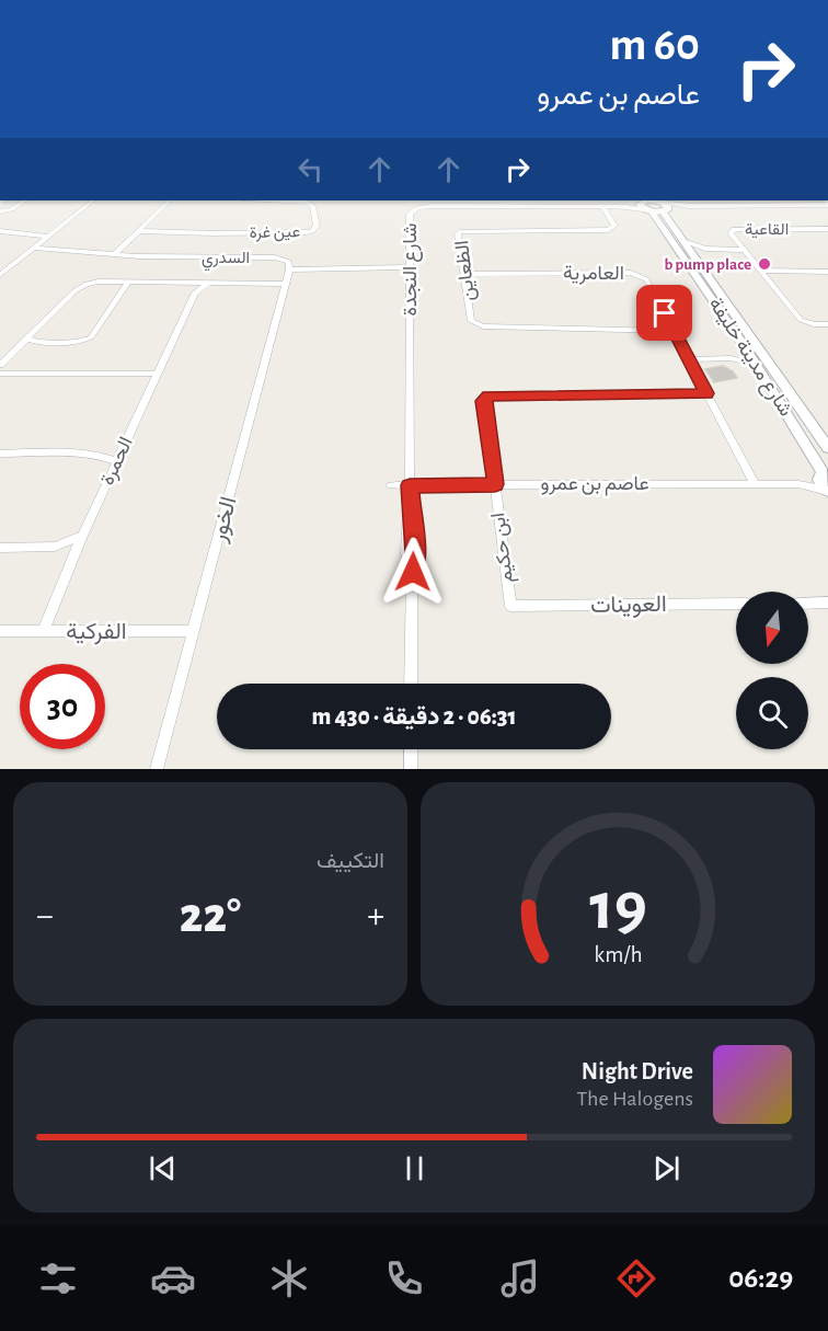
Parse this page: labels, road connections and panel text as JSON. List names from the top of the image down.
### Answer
{
  "streets": {
    "street": [
      "القاعية",
      "عين غرة",
      "السدري",
      "شارع النجدة",
      "الظعاين",
      "العامرية",
      "شارع مدينة خليفة",
      "الحمرة",
      "عاصم بن عمرو",
      "الخور",
      "ابن حكيم",
      "العوينات",
      "الفركية"
    ]
  },
  "crossings": [
    ["السدري", "شارع النجدة"],
    ["السدري", "الخور"],
    ["شارع النجدة", "الظعاين"],
    ["شارع النجدة", "شارع مدينة خليفة"],
    ["شارع النجدة", "عاصم بن عمرو"],
    ["الظعاين", "العامرية"],
    ["العامرية", "عاصم بن عمرو"],
    ["العامرية", "ابن حكيم"],
    ["شارع مدينة خليفة", "عاصم بن عمرو"],
    ["الحمرة", "الفركية"],
    ["عاصم بن عمرو", "ابن حكيم"],
    ["الخور", "الفركية"],
    ["ابن حكيم", "العوينات"]
  ],
  "places": ["b pump place"],
  "north": "bottom",
  "page": {
    "turn": ["60 m", "عاصم بن عمرو"],
    "limit": "30",
    "trip": "06:31 · 2 دقيقة · 430 m",
    "tile": "التكييف",
    "heat": ["−", "22°", "+"],
    "song": ["Night Drive", "The Halogens"],
    "tabs": "06:29",
    "gauge": ["19", "km/h"]
  }
}
